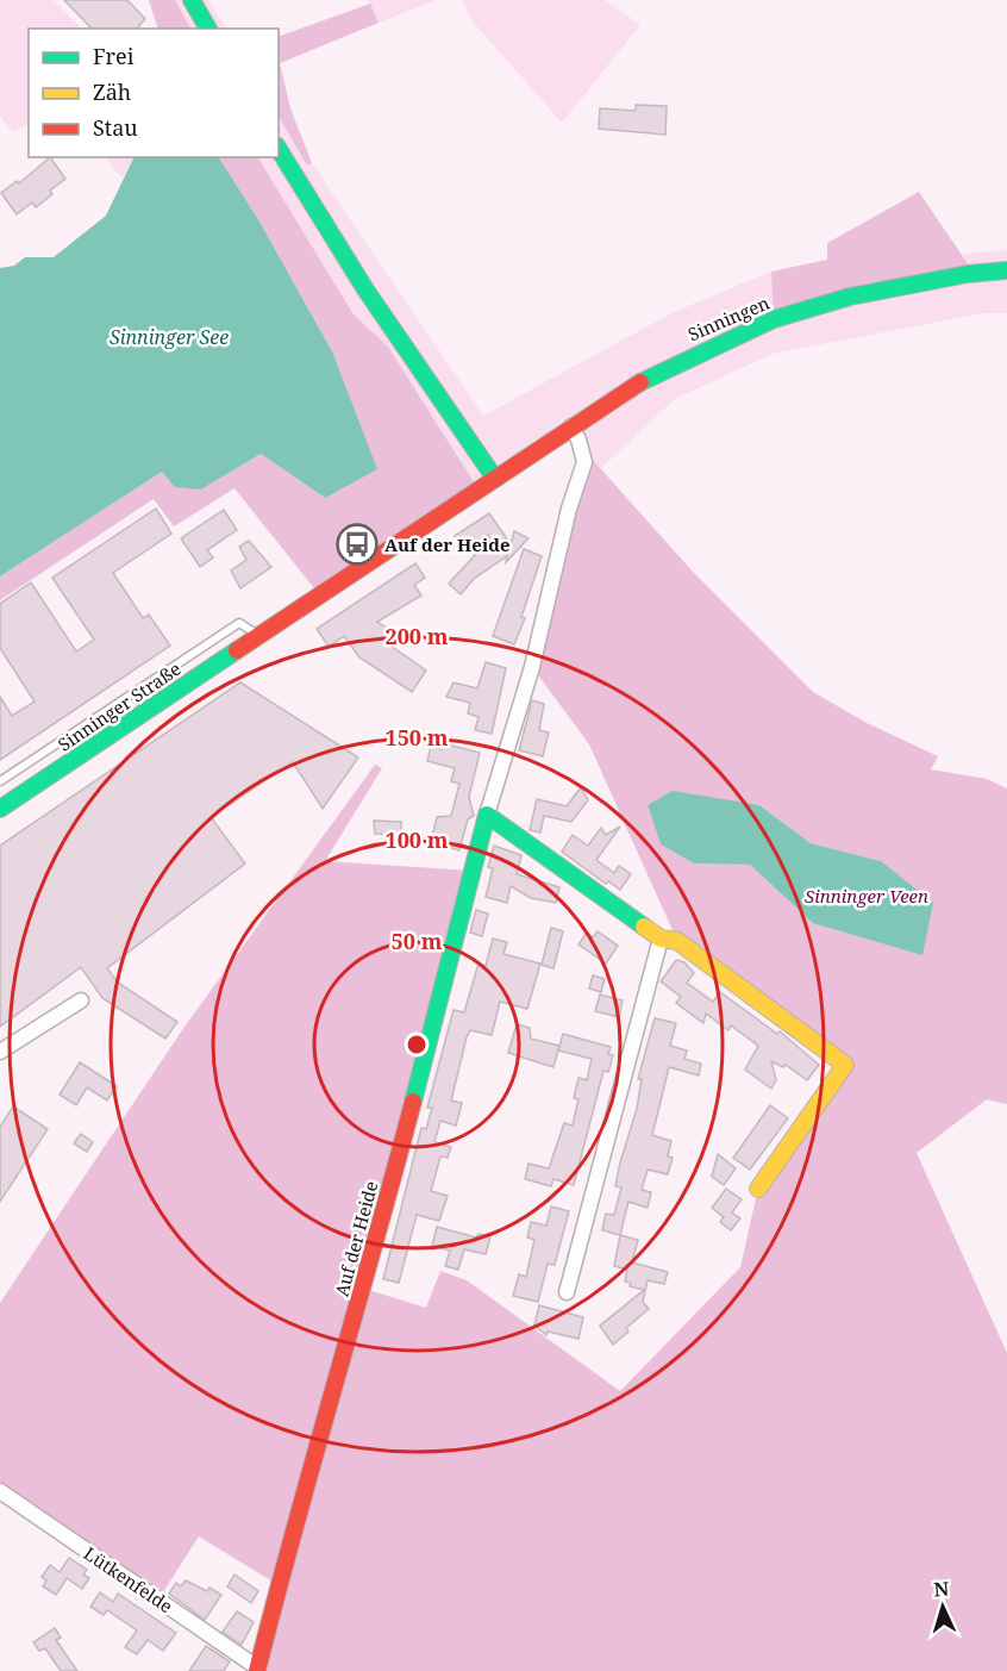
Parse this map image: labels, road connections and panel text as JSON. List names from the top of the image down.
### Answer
{
  "streets": {
    "main road": ["Sinningen", "Sinninger Straße", "Auf der Heide"],
    "street": ["Lütkenfelde"]
  },
  "crossings": [
    ["Sinningen", "Sinninger Straße"],
    ["Sinningen", "Auf der Heide"],
    ["Auf der Heide", "Lütkenfelde"]
  ],
  "water": ["Sinninger See"],
  "parks": ["Sinninger Veen"],
  "places": {
    "bus stop": ["Auf der Heide"]
  },
  "legend": ["Frei", "Zäh", "Stau"],
  "north": "top",
  "rings": [
    "200 m",
    "150 m",
    "100 m",
    "50 m"
  ]
}
